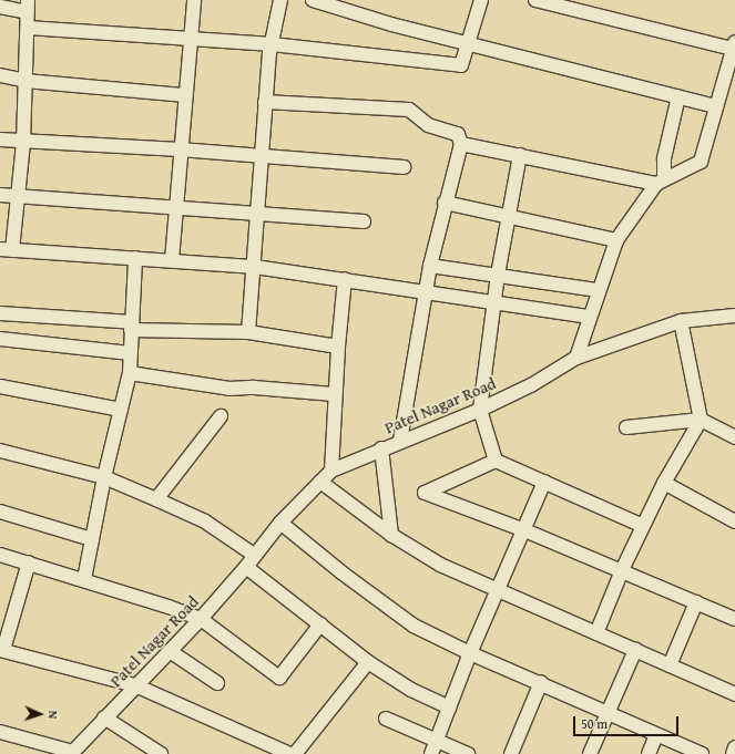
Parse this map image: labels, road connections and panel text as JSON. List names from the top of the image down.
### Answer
{
  "streets": {
    "street": ["Patel Nagar Road"]
  },
  "scale_bar": "50 m",
  "north": "right"
}
